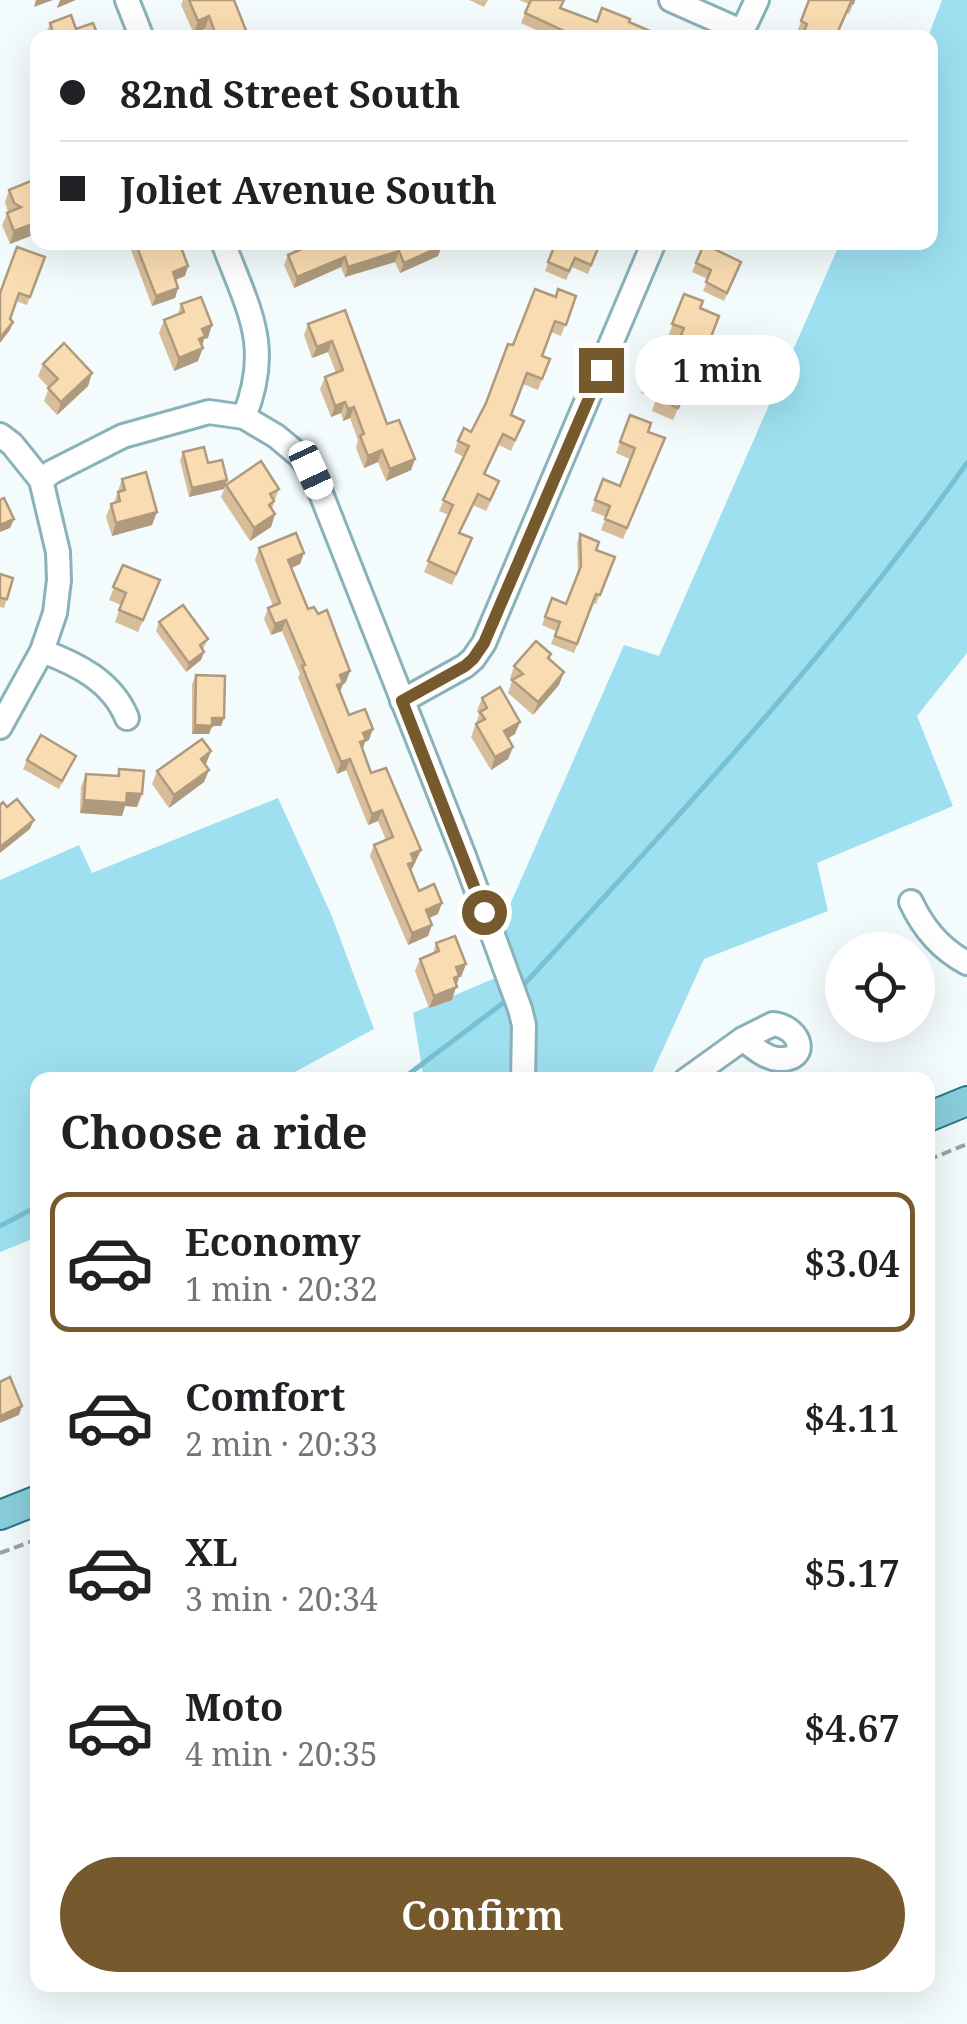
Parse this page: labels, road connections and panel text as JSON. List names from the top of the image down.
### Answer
{
  "page": {
    "banner": ["82nd Street South", "Joliet Avenue South"],
    "bubble": "1 min",
    "heading": "Choose a ride",
    "list": [
      {
        "name": "Economy",
        "note": "1 min · 20:32",
        "value": "$3.04"
      },
      {
        "name": "Comfort",
        "note": "2 min · 20:33",
        "value": "$4.11"
      },
      {
        "name": "XL",
        "note": "3 min · 20:34",
        "value": "$5.17"
      },
      {
        "name": "Moto",
        "note": "4 min · 20:35",
        "value": "$4.67"
      }
    ],
    "buttons": "Confirm"
  }
}
